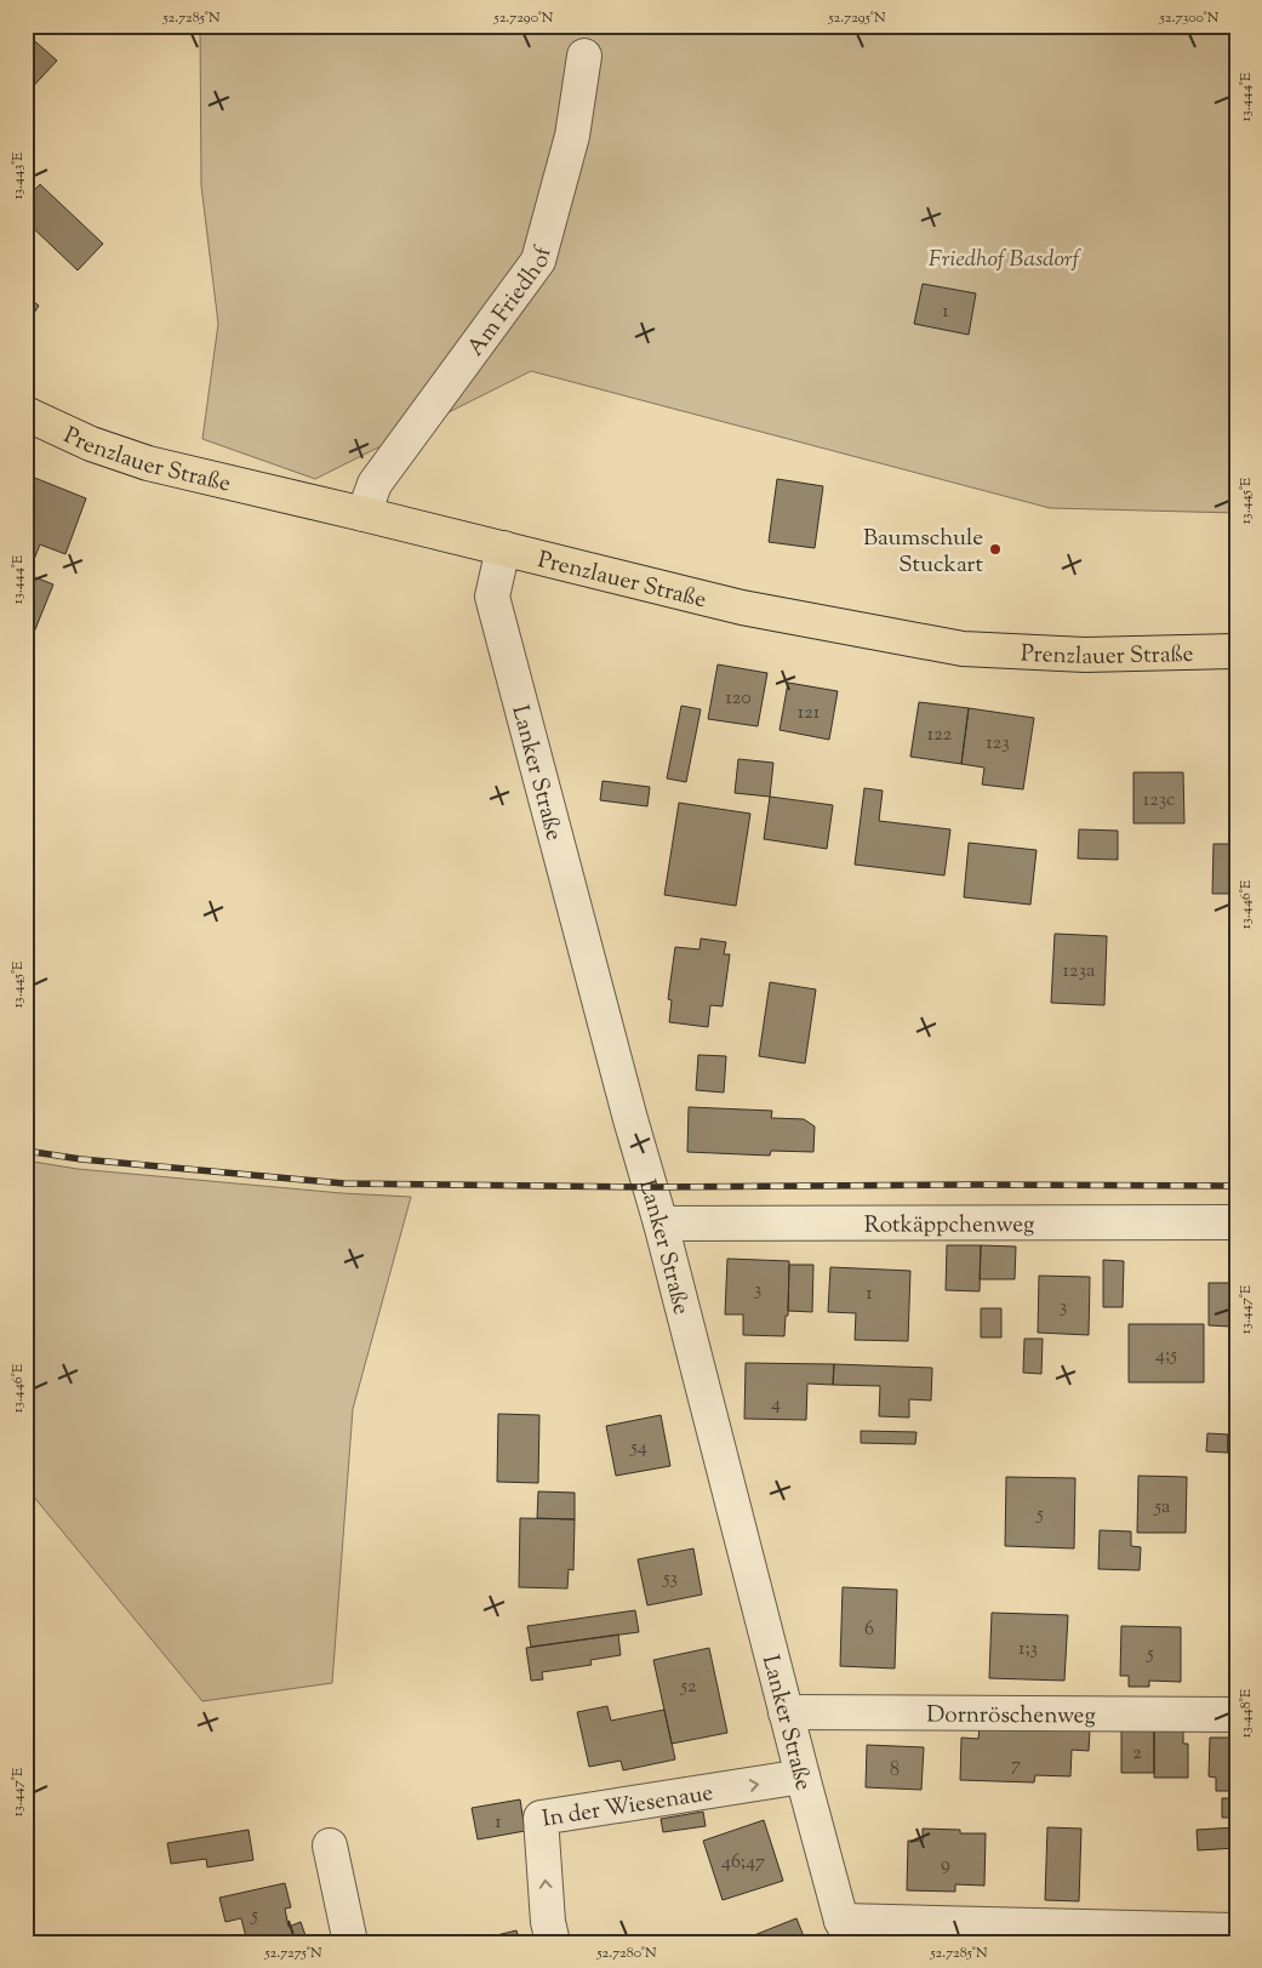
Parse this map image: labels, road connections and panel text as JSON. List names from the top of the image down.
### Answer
{
  "streets": {
    "main road": ["Prenzlauer Straße"],
    "street": [
      "Am Friedhof",
      "Lanker Straße",
      "Rotkäppchenweg",
      "Dornröschenweg",
      "In der Wiesenaue"
    ]
  },
  "crossings": [
    ["Am Friedhof", "Prenzlauer Straße"],
    ["Prenzlauer Straße", "Lanker Straße"],
    ["Lanker Straße", "Rotkäppchenweg"],
    ["Lanker Straße", "Dornröschenweg"],
    ["Lanker Straße", "In der Wiesenaue"]
  ],
  "parks": ["Friedhof Basdorf"],
  "places": ["Baumschule Stuckart"],
  "house_numbers": [
    "1",
    "120",
    "121",
    "122",
    "123",
    "123c",
    "123a",
    "3",
    "1",
    "3",
    "4;5",
    "4",
    "54",
    "5a",
    "5",
    "53",
    "6",
    "1;3",
    "5",
    "52",
    "2",
    "7",
    "8",
    "1",
    "46;47",
    "9",
    "5"
  ],
  "coordinates": [
    "52.7285°N",
    "52.7290°N",
    "52.7295°N",
    "52.7300°N",
    "13.444°E",
    "13.443°E",
    "13.445°E",
    "13.446°E",
    "13.447°E",
    "13.448°E",
    "52.7275°N",
    "52.7280°N"
  ]
}
